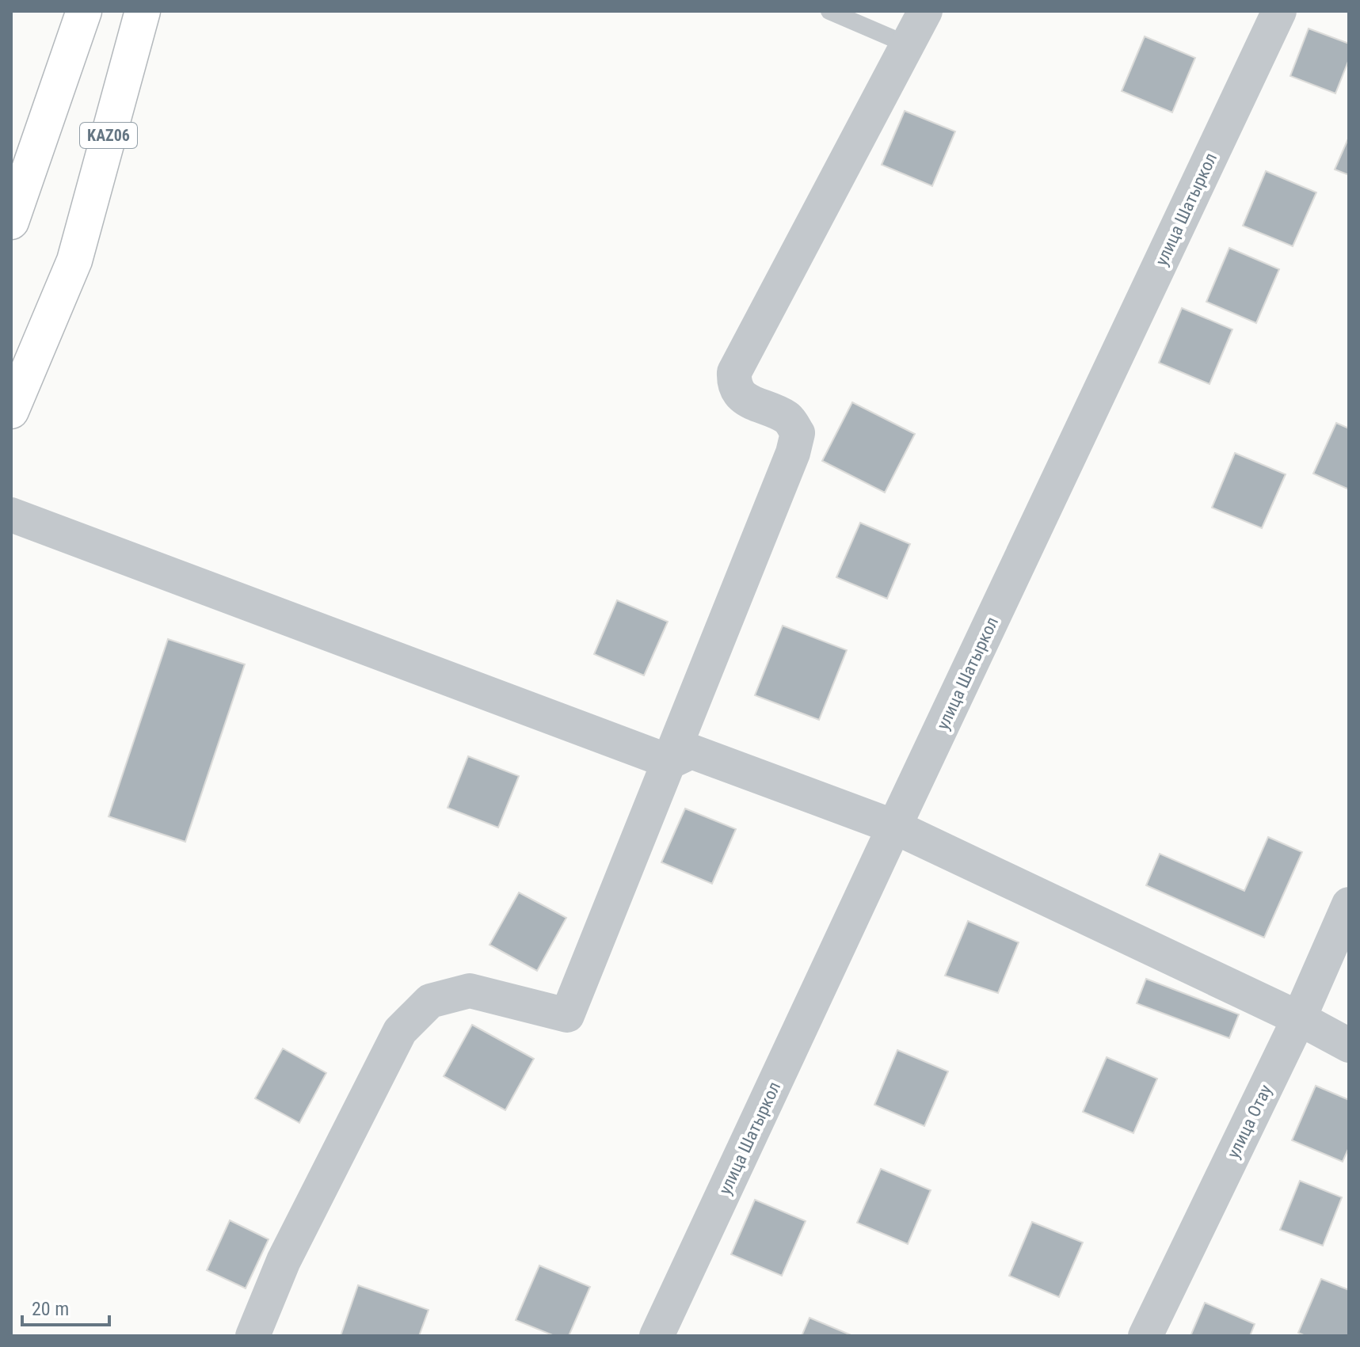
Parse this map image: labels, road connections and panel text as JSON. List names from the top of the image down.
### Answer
{
  "streets": {
    "highway": ["KАZ06"],
    "street": ["улица Шатыркол", "улица Отау"]
  },
  "scale_bar": "20 m"
}
